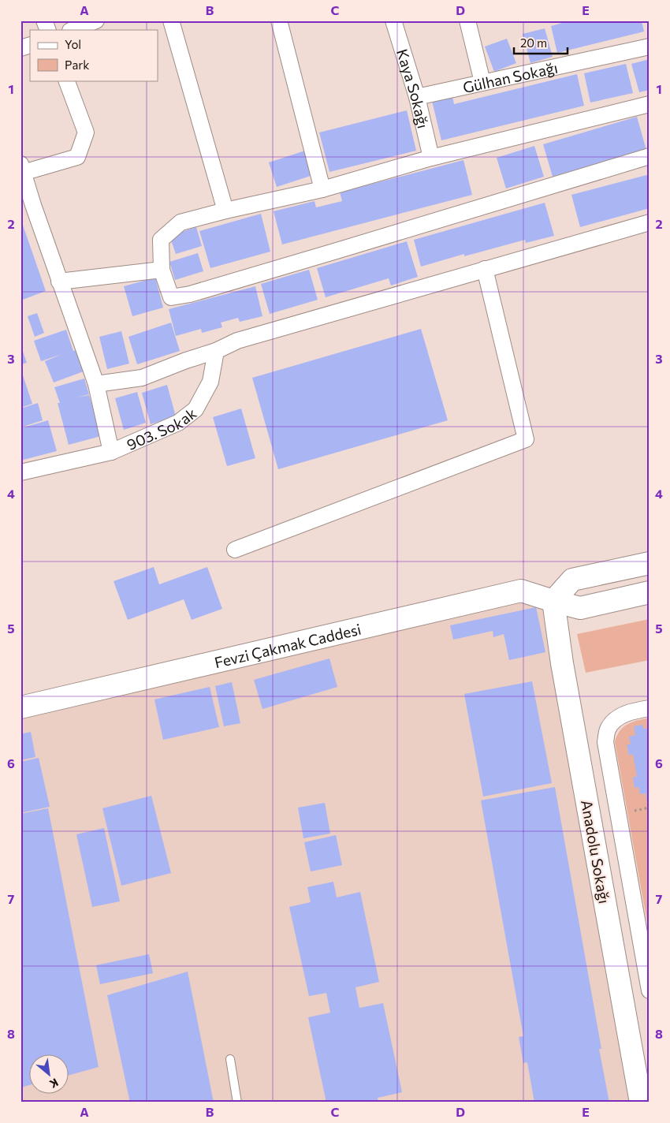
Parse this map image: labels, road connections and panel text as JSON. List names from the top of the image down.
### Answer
{
  "streets": {
    "street": [
      "Gülhan Sokağı",
      "Kaya Sokağı",
      "903. Sokak",
      "Fevzi Çakmak Caddesi",
      "Anadolu Sokağı"
    ]
  },
  "crossings": [
    ["Gülhan Sokağı", "Kaya Sokağı"],
    ["Fevzi Çakmak Caddesi", "Anadolu Sokağı"]
  ],
  "legend": ["Yol", "Park"],
  "scale_bar": "20 m",
  "north": "bottom right",
  "grid": {
    "columns": [
      "A",
      "B",
      "C",
      "D",
      "E"
    ],
    "rows": [
      "1",
      "2",
      "3",
      "4",
      "5",
      "6",
      "7",
      "8"
    ]
  }
}
